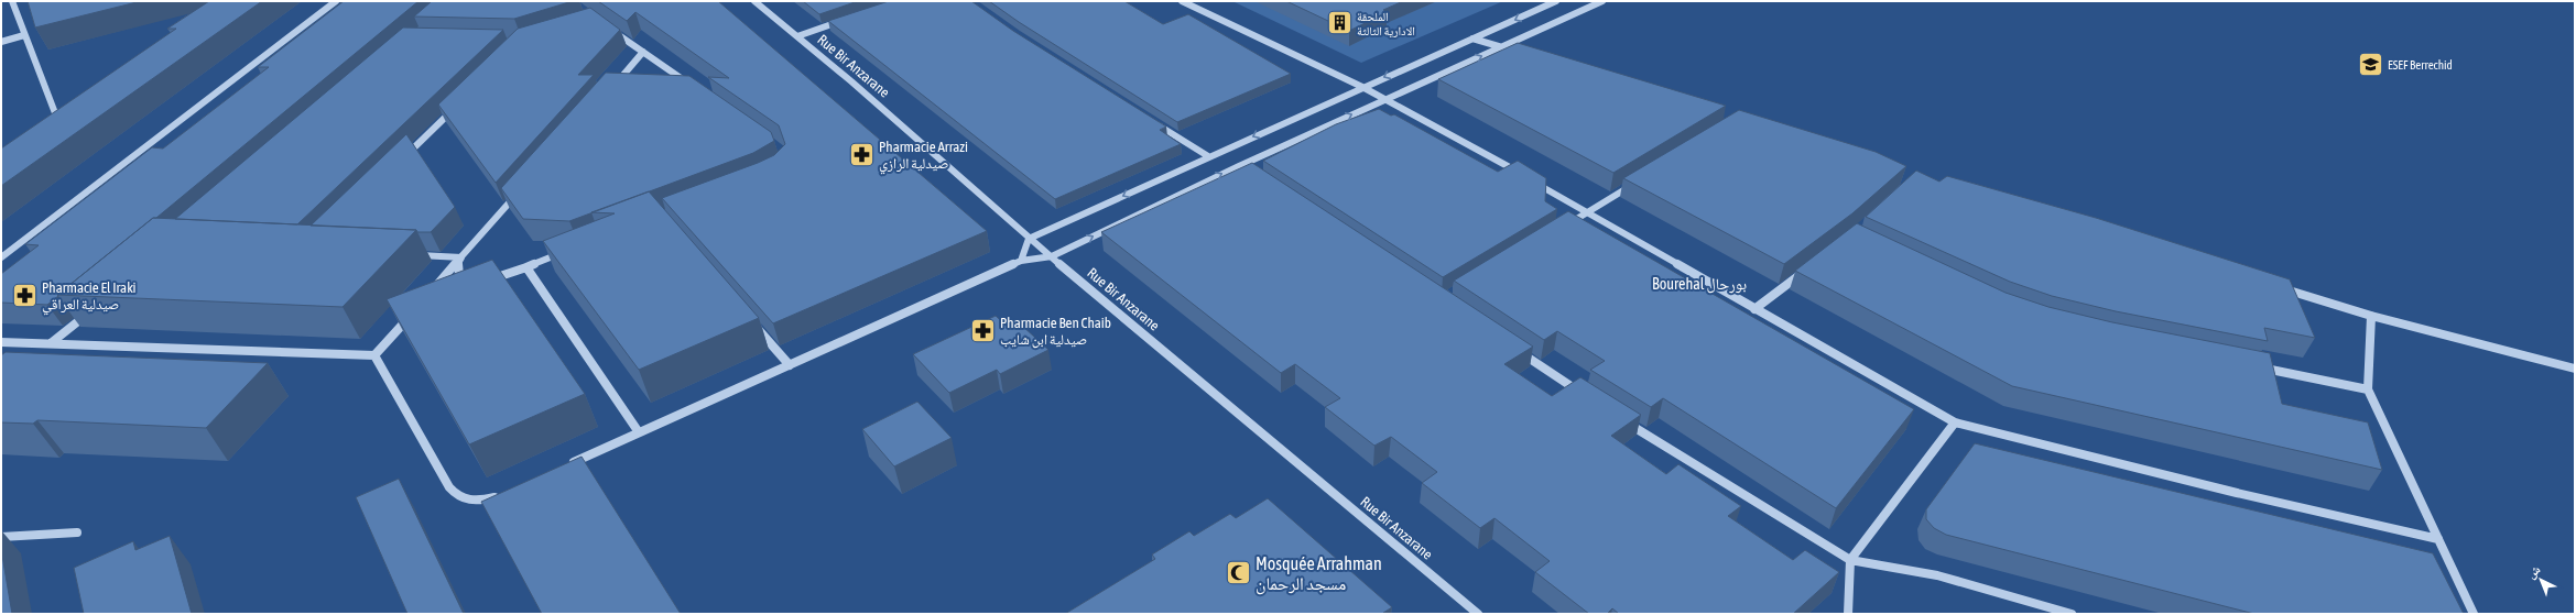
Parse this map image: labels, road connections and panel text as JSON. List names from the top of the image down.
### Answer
{
  "streets": {
    "street": ["Rue Bir Anzarane"]
  },
  "districts": ["Bourehal بورحال"],
  "places": {
    "building": ["الملحقة الادارية الثالثة"],
    "school or university": ["ESEF Berrechid"],
    "pharmacy": ["Pharmacie Arrazi صيدلية الرازي", "Pharmacie El Iraki صيدلية العراقي", "Pharmacie Ben Chaib صيدلية ابن شايب"],
    "mosque": ["Mosquée Arrahman مسجد الرحمان"]
  },
  "north": "top left"
}
